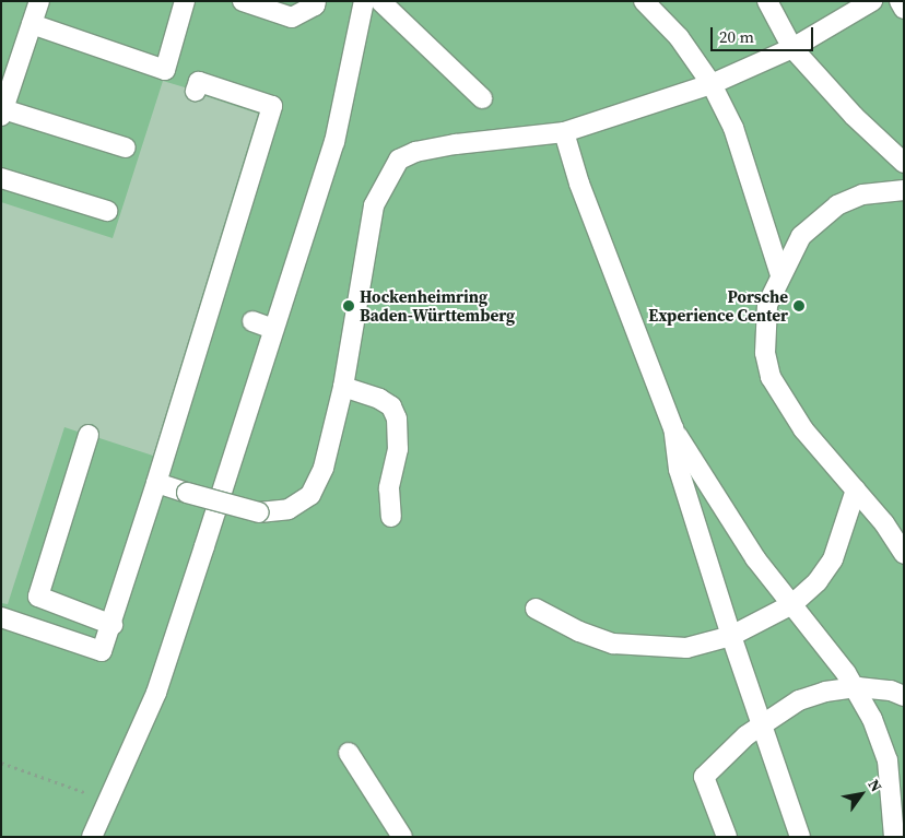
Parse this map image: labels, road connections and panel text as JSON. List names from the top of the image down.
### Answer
{
  "places": ["Hockenheimring Baden-Württemberg", "Porsche Experience Center"],
  "scale_bar": "20 m",
  "north": "top right"
}
